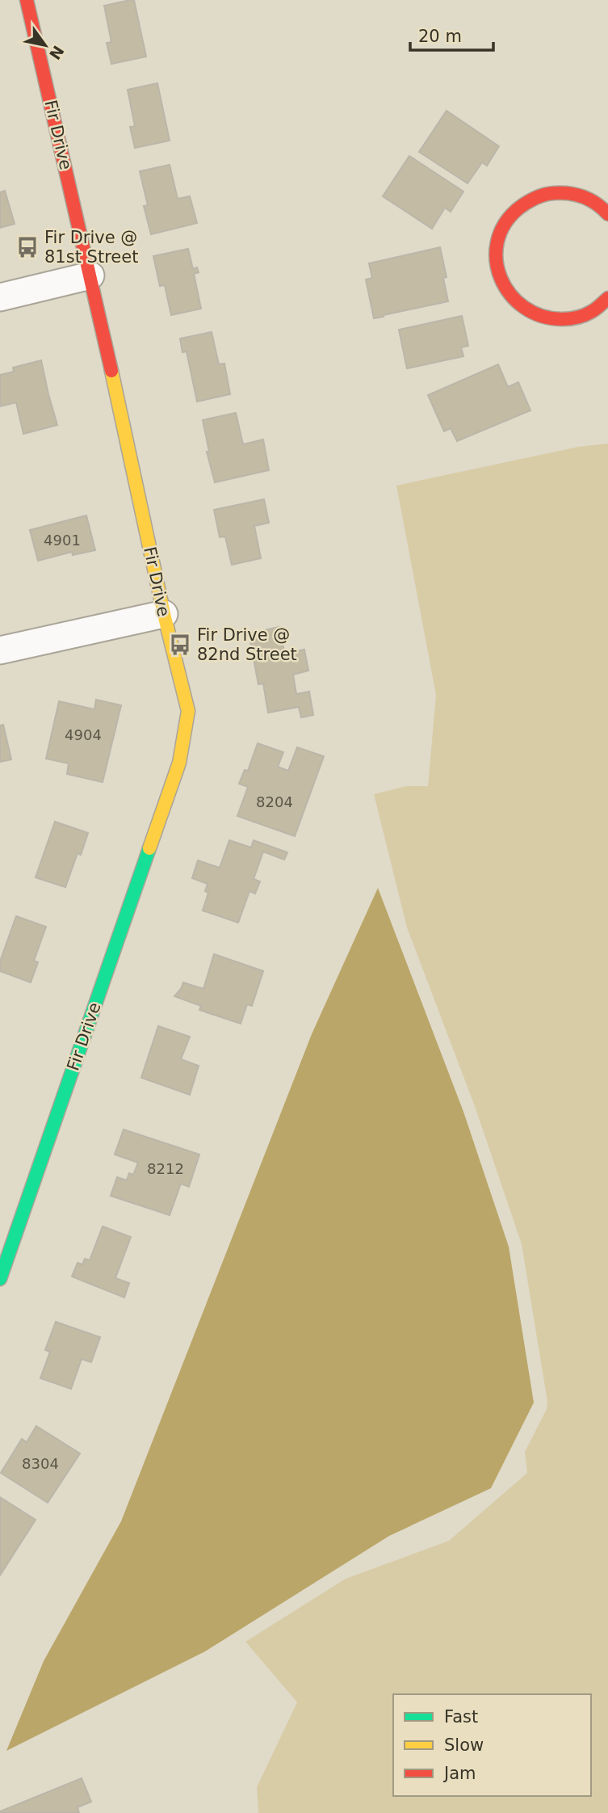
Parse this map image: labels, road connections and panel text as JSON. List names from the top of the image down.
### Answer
{
  "streets": {
    "street": ["Fir Drive"]
  },
  "places": {
    "bus stop": ["Fir Drive @ 81st Street", "Fir Drive @ 82nd Street"]
  },
  "house_numbers": [
    "4901",
    "4904",
    "8204",
    "8212",
    "8304"
  ],
  "legend": ["Fast", "Slow", "Jam"],
  "scale_bar": "20 m",
  "north": "bottom right"
}
